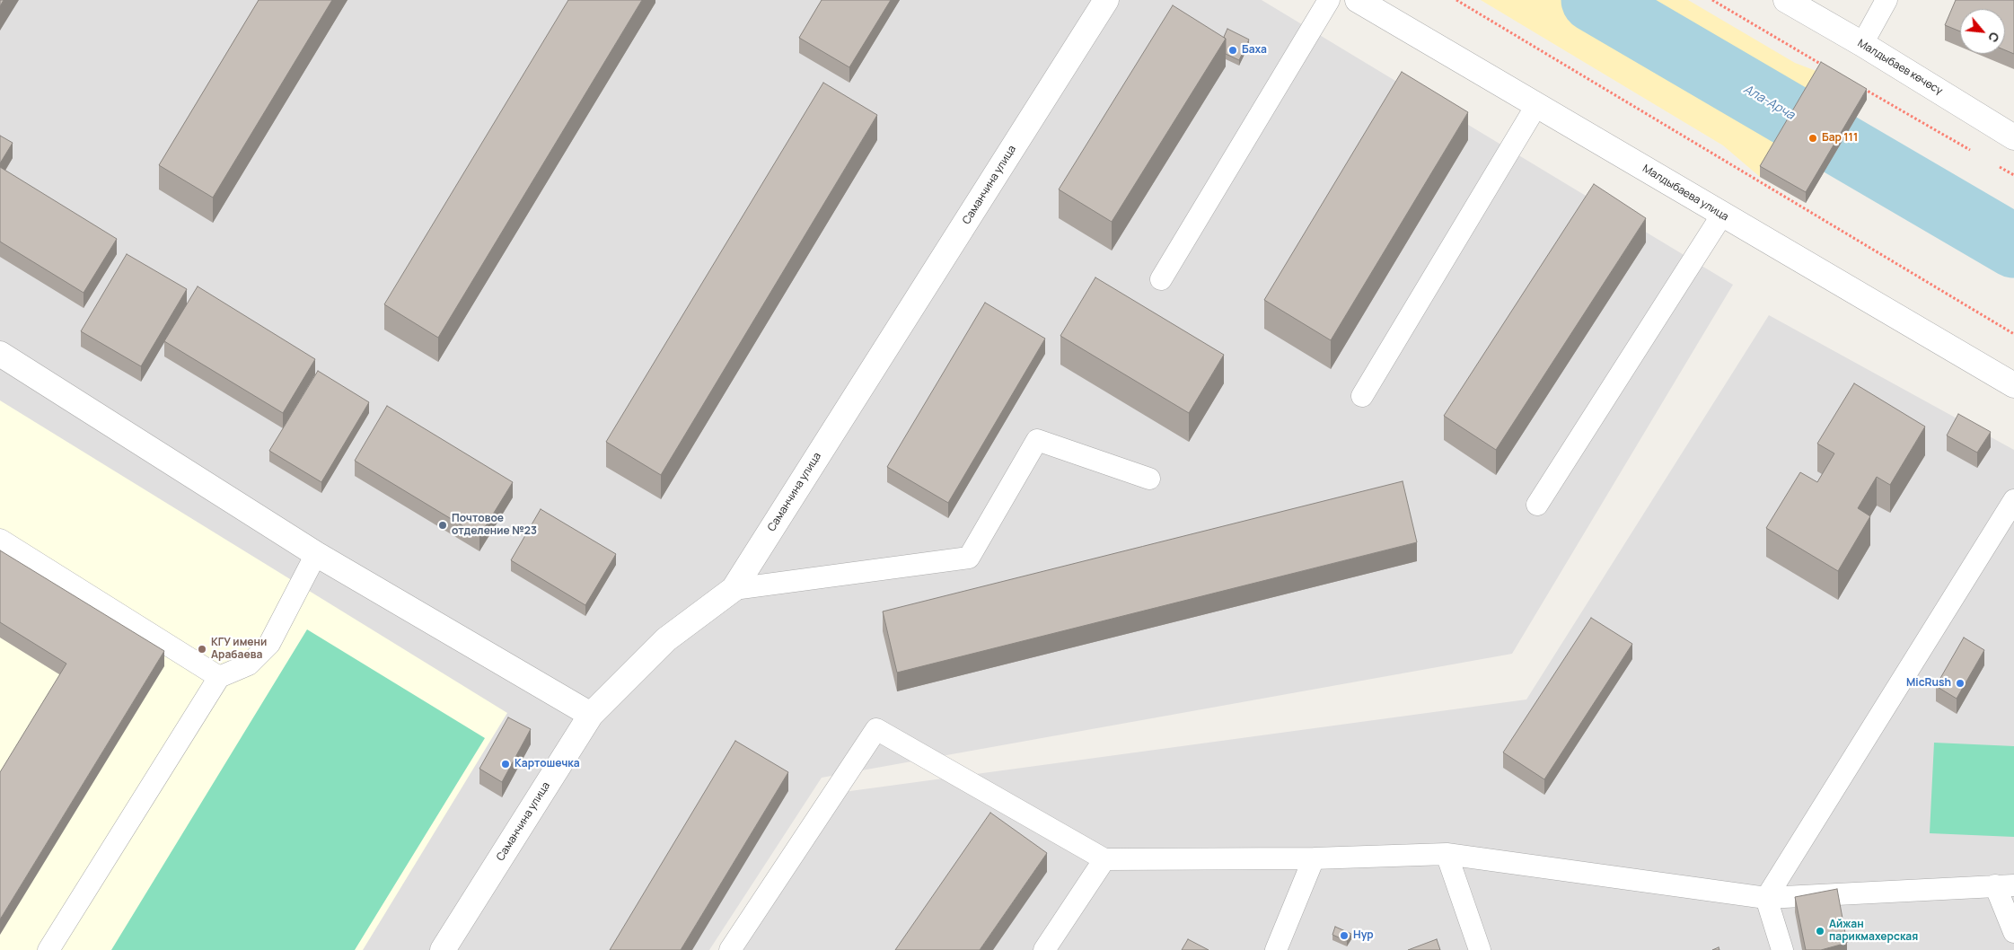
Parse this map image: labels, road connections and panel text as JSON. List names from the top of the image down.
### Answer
{
  "streets": {
    "street": ["Малдыбаев көчөсү", "Саманчина улица", "Малдыбаева улица"]
  },
  "water": ["Ала-Арча"],
  "places": [
    "Баха",
    "Бар 111",
    "Почтовое отделение №23",
    "КГУ имени Арабаева",
    "MicRush",
    "Картошечка",
    "Айжан парикмахерская",
    "Нур"
  ],
  "north": "bottom right"
}
